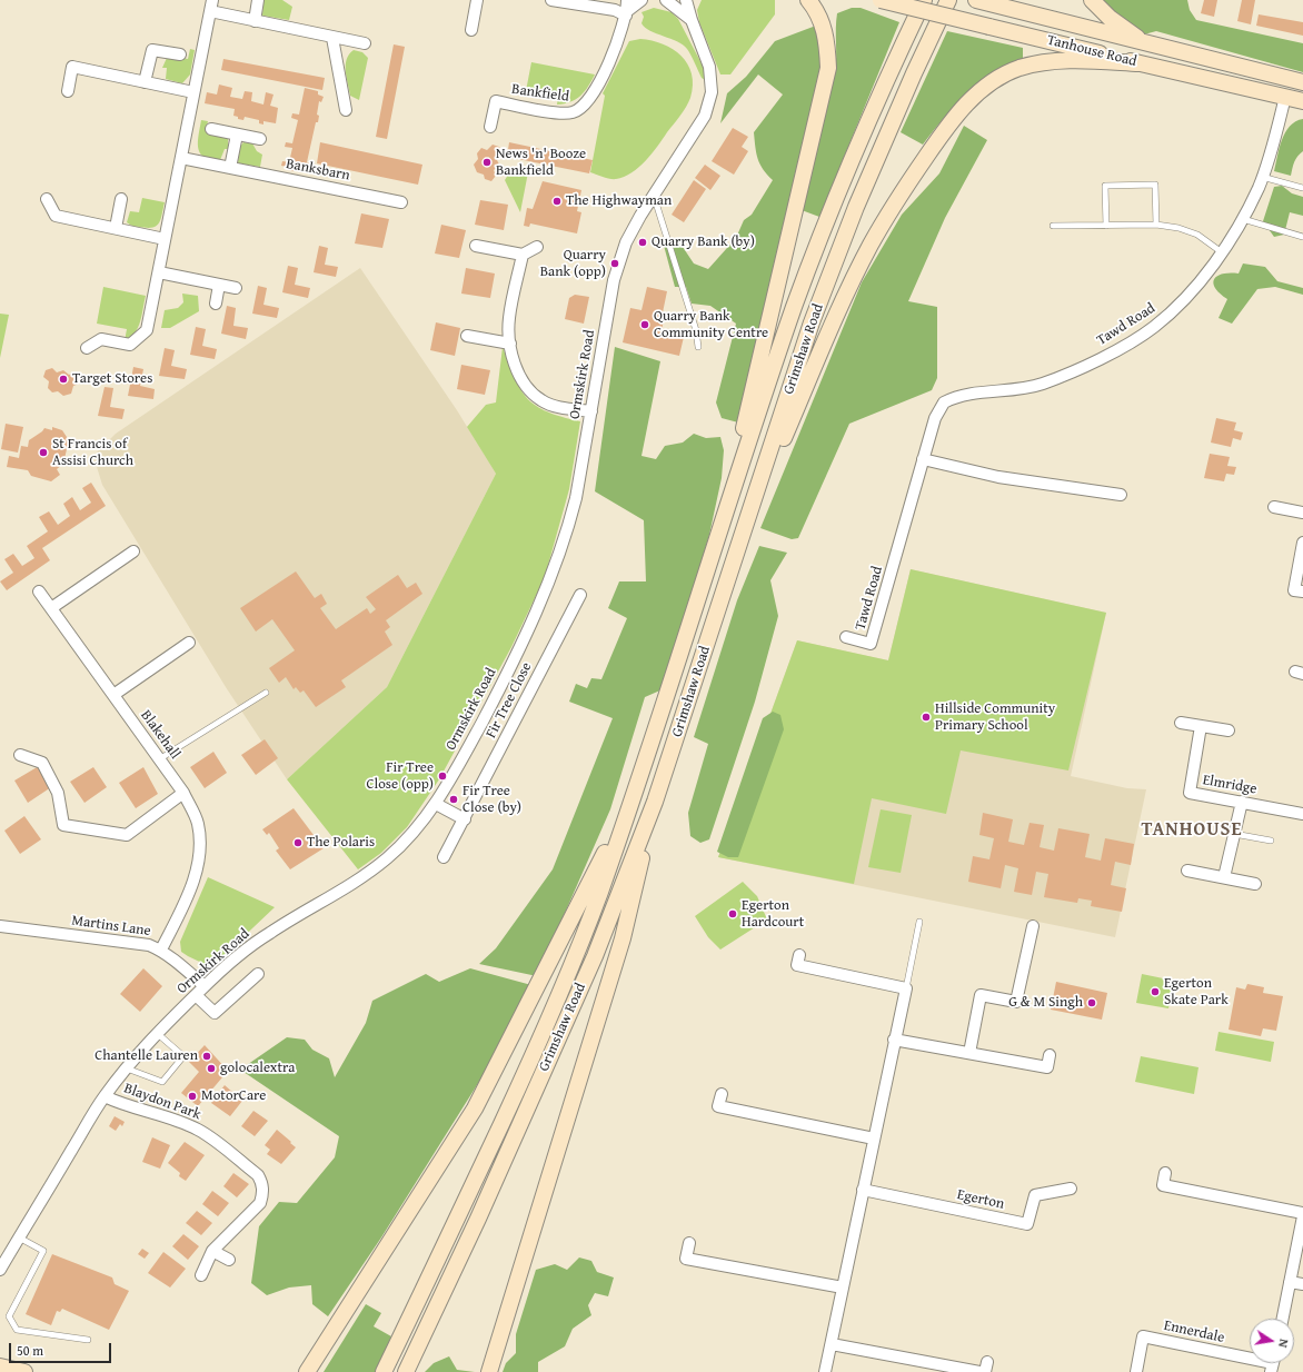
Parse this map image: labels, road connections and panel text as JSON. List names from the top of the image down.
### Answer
{
  "streets": {
    "main road": ["Tanhouse Road", "Grimshaw Road"],
    "street": [
      "Bankfield",
      "Banksbarn",
      "Tawd Road",
      "Ormskirk Road",
      "Fir Tree Close",
      "Blakehall",
      "Elmridge",
      "Martins Lane",
      "Blaydon Park",
      "Egerton",
      "Ennerdale"
    ]
  },
  "crossings": [
    ["Tanhouse Road", "Tawd Road"],
    ["Ormskirk Road", "Martins Lane"],
    ["Ormskirk Road", "Blaydon Park"],
    ["Blakehall", "Martins Lane"]
  ],
  "districts": ["TANHOUSE"],
  "places": [
    "News 'n' Booze Bankfield",
    "The Highwayman",
    "Quarry Bank (by)",
    "Quarry Bank (opp)",
    "Quarry Bank Community Centre",
    "Target Stores",
    "St Francis of Assisi Church",
    "Hillside Community Primary School",
    "Fir Tree Close (opp)",
    "Fir Tree Close (by)",
    "The Polaris",
    "Egerton Hardcourt",
    "Egerton Skate Park",
    "G & M Singh",
    "Chantelle Lauren",
    "golocalextra",
    "MotorCare"
  ],
  "scale_bar": "50 m",
  "north": "right"
}
